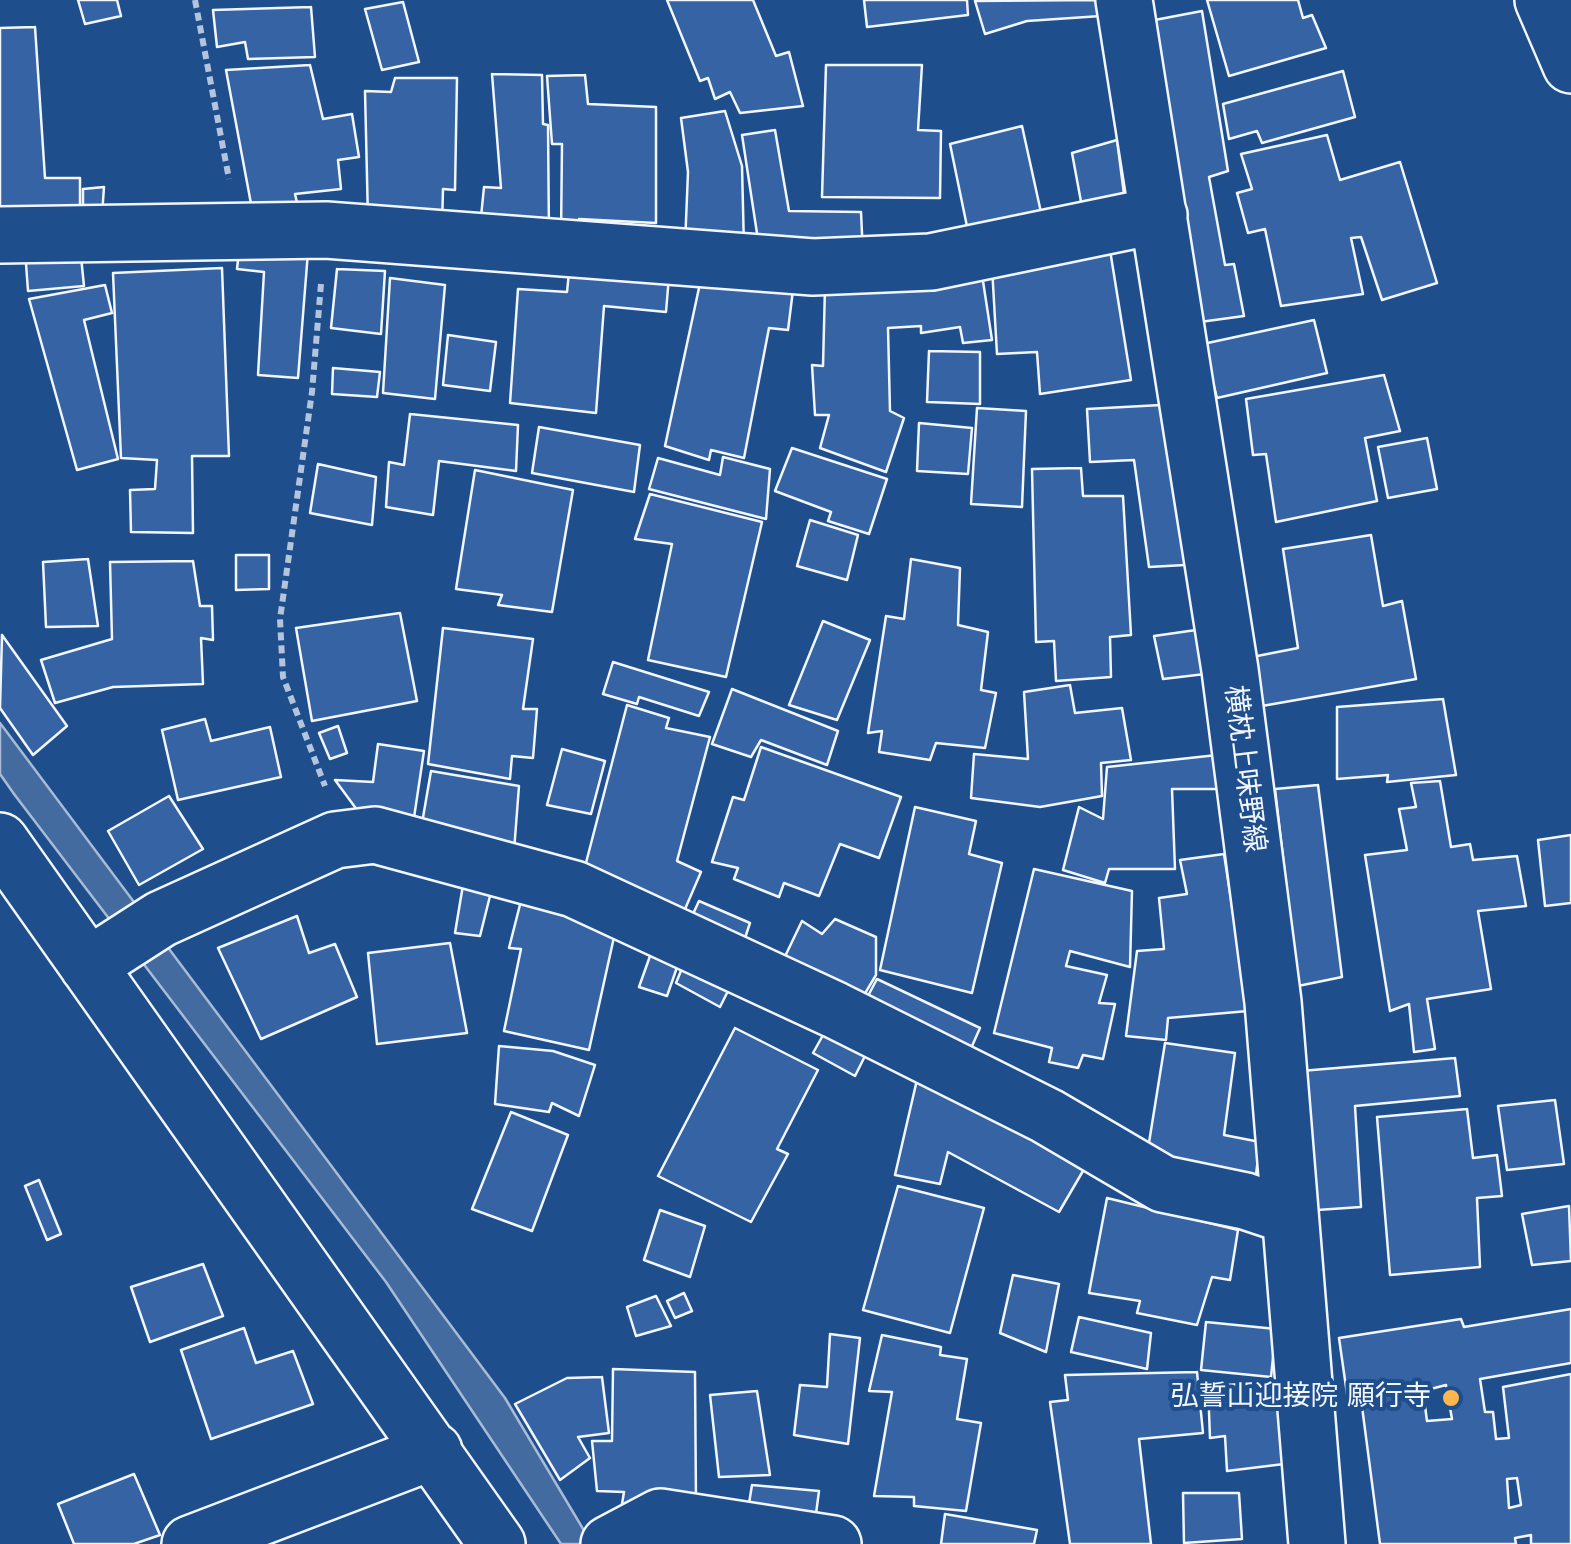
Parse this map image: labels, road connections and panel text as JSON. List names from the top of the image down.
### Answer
{
  "streets": {
    "street": ["横枕上味野線"]
  },
  "places": ["弘誓山迎接院 願行寺"]
}
